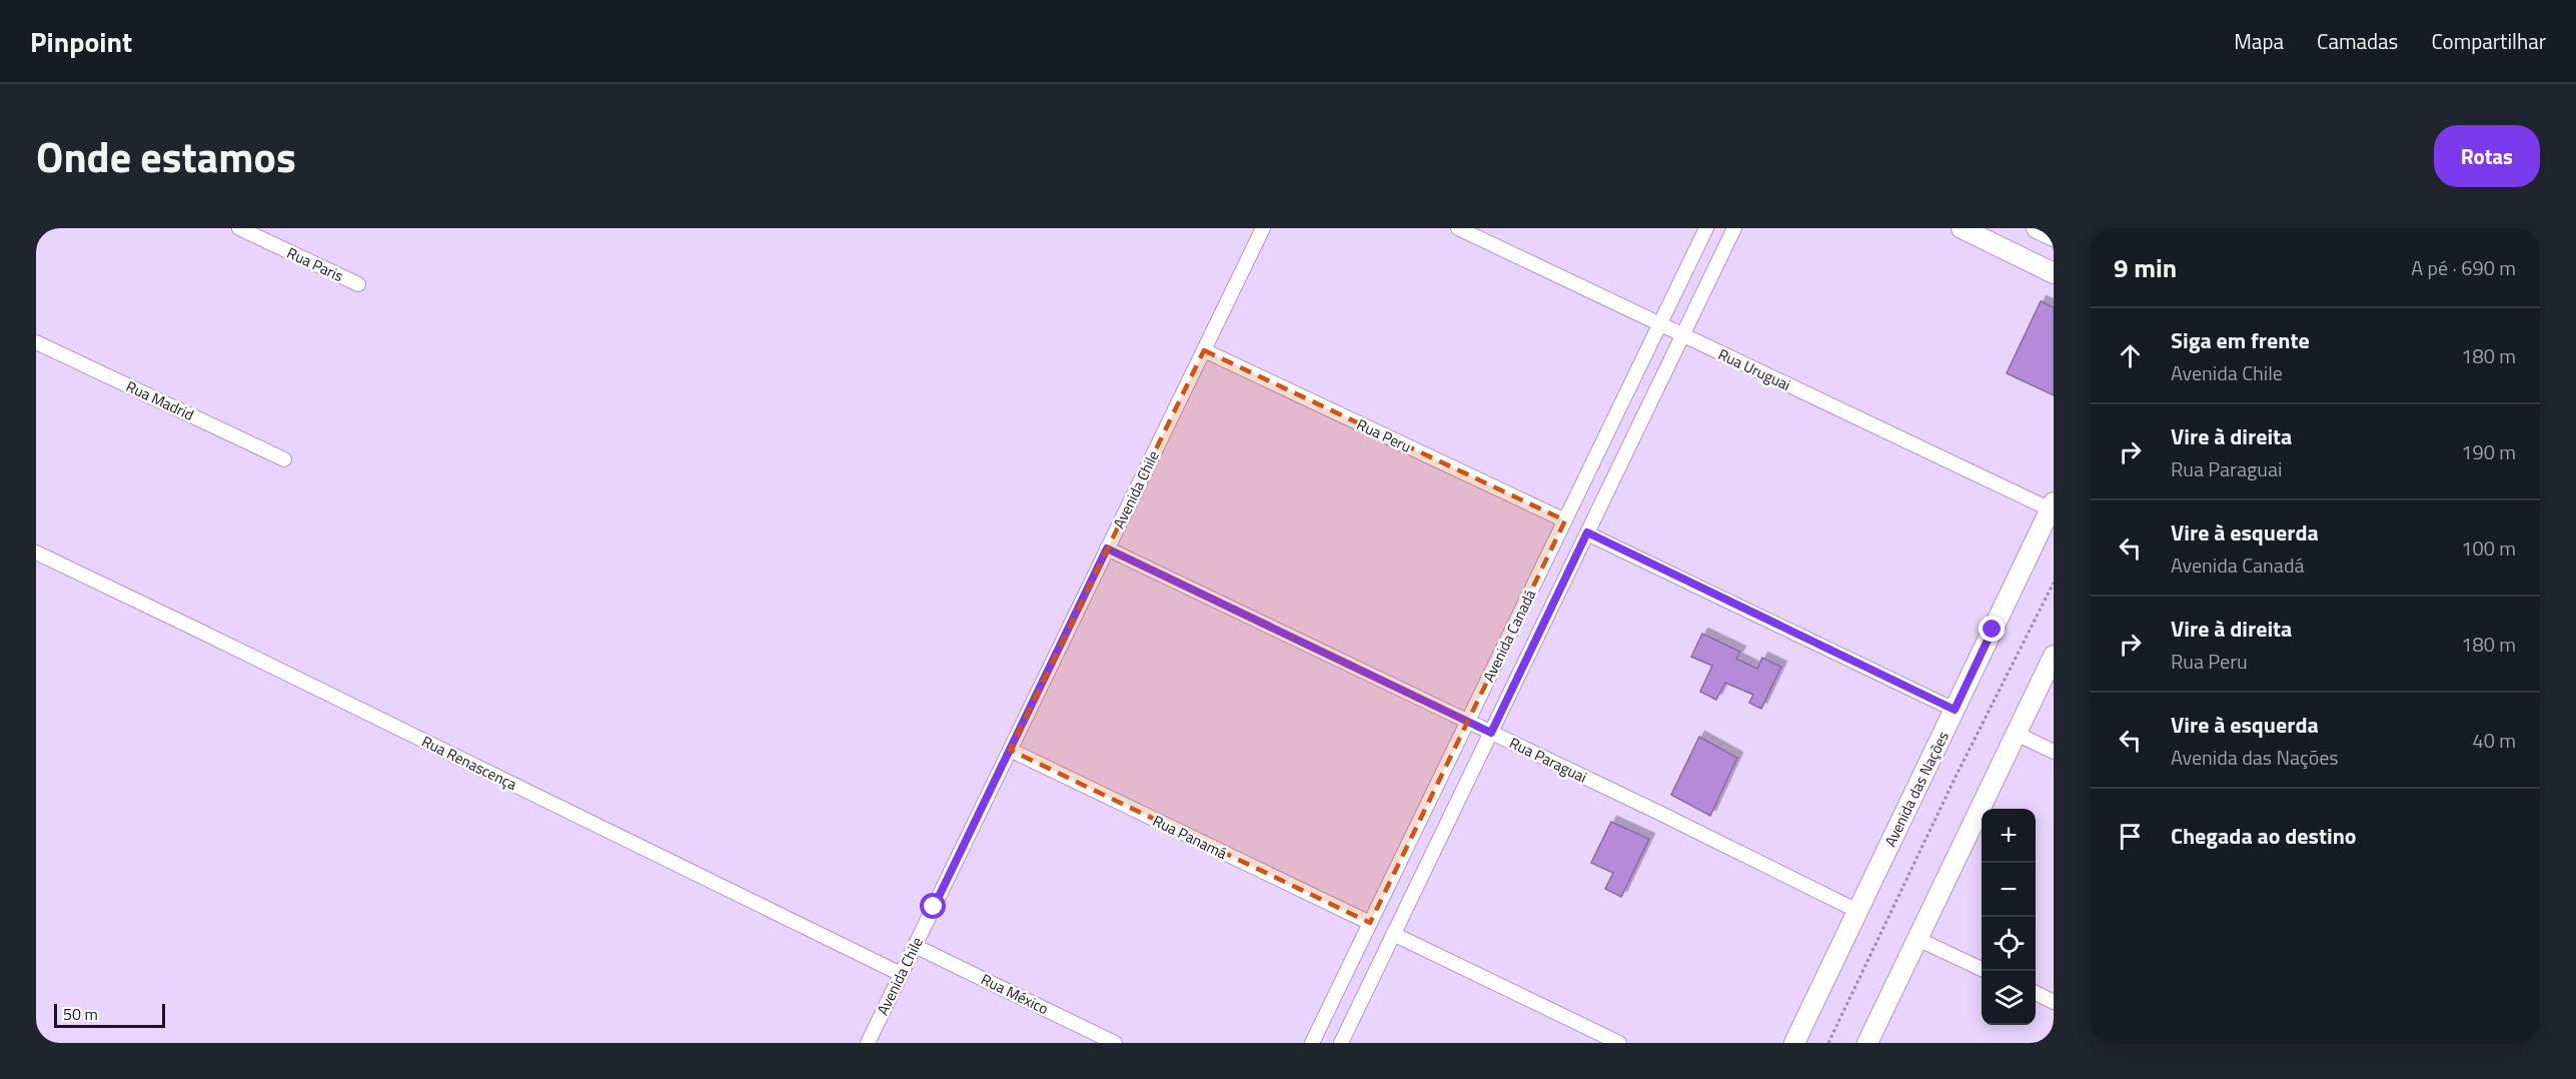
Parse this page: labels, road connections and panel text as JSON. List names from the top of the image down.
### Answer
{
  "streets": {
    "main road": ["Avenida das Nações"],
    "street": [
      "Rua Paris",
      "Rua Uruguai",
      "Rua Madrid",
      "Rua Peru",
      "Avenida Chile",
      "Avenida Canadá",
      "Rua Paraguai",
      "Rua Renascença",
      "Rua Panamá",
      "Rua México"
    ]
  },
  "crossings": [
    ["Rua Uruguai", "Avenida Canadá"],
    ["Rua Uruguai", "Avenida das Nações"],
    ["Rua Peru", "Avenida Chile"],
    ["Rua Peru", "Avenida Canadá"],
    ["Avenida Chile", "Rua Paraguai"],
    ["Avenida Chile", "Rua Renascença"],
    ["Avenida Chile", "Rua Panamá"],
    ["Avenida Chile", "Rua México"],
    ["Avenida Canadá", "Rua Paraguai"],
    ["Avenida Canadá", "Rua Panamá"],
    ["Rua Paraguai", "Avenida das Nações"]
  ],
  "scale_bar": "50 m",
  "page": {
    "header": "Pinpoint",
    "nav": ["Mapa", "Camadas", "Compartilhar"],
    "title": "Onde estamos",
    "buttons": "Rotas",
    "heading": ["9 min", "A pé · 690 m"],
    "list": [
      ["Siga em frente", "Avenida Chile", "180 m"],
      ["Vire à direita", "Rua Paraguai", "190 m"],
      ["Vire à esquerda", "Avenida Canadá", "100 m"],
      ["Vire à direita", "Rua Peru", "180 m"],
      ["Vire à esquerda", "Avenida das Nações", "40 m"],
      "Chegada ao destino"
    ],
    "map_buttons": ["+", "−"],
    "scale": "50 m"
  }
}
